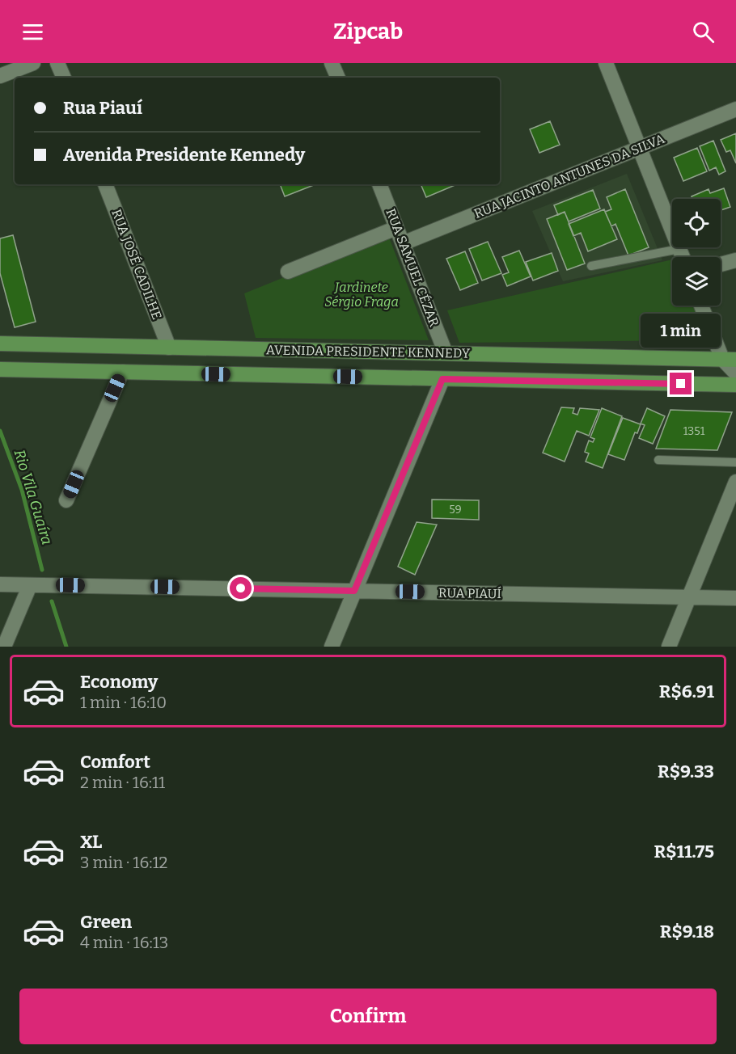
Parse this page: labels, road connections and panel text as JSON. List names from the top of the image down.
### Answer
{
  "streets": {
    "main road": ["AVENIDA PRESIDENTE KENNEDY"],
    "street": [
      "RUA JACINTO ANTUNES DA SILVA",
      "RUA JOSÉ CADILHE",
      "RUA SAMUEL CÉZAR",
      "RUA PIAUÍ"
    ]
  },
  "crossings": [
    ["RUA JACINTO ANTUNES DA SILVA", "RUA SAMUEL CÉZAR"],
    ["RUA JOSÉ CADILHE", "AVENIDA PRESIDENTE KENNEDY"],
    ["RUA SAMUEL CÉZAR", "AVENIDA PRESIDENTE KENNEDY"]
  ],
  "water": ["Rio Vila Guaíra"],
  "parks": ["Jardinete Sérgio Fraga"],
  "house_numbers": ["1351", "59"],
  "page": {
    "header": "Zipcab",
    "banner": ["Rua Piauí", "Avenida Presidente Kennedy"],
    "bubble": "1 min",
    "list": [
      {
        "name": "Economy",
        "note": "1 min · 16:10",
        "value": "R$6.91"
      },
      {
        "name": "Comfort",
        "note": "2 min · 16:11",
        "value": "R$9.33"
      },
      {
        "name": "XL",
        "note": "3 min · 16:12",
        "value": "R$11.75"
      },
      {
        "name": "Green",
        "note": "4 min · 16:13",
        "value": "R$9.18"
      }
    ],
    "buttons": "Confirm"
  }
}
